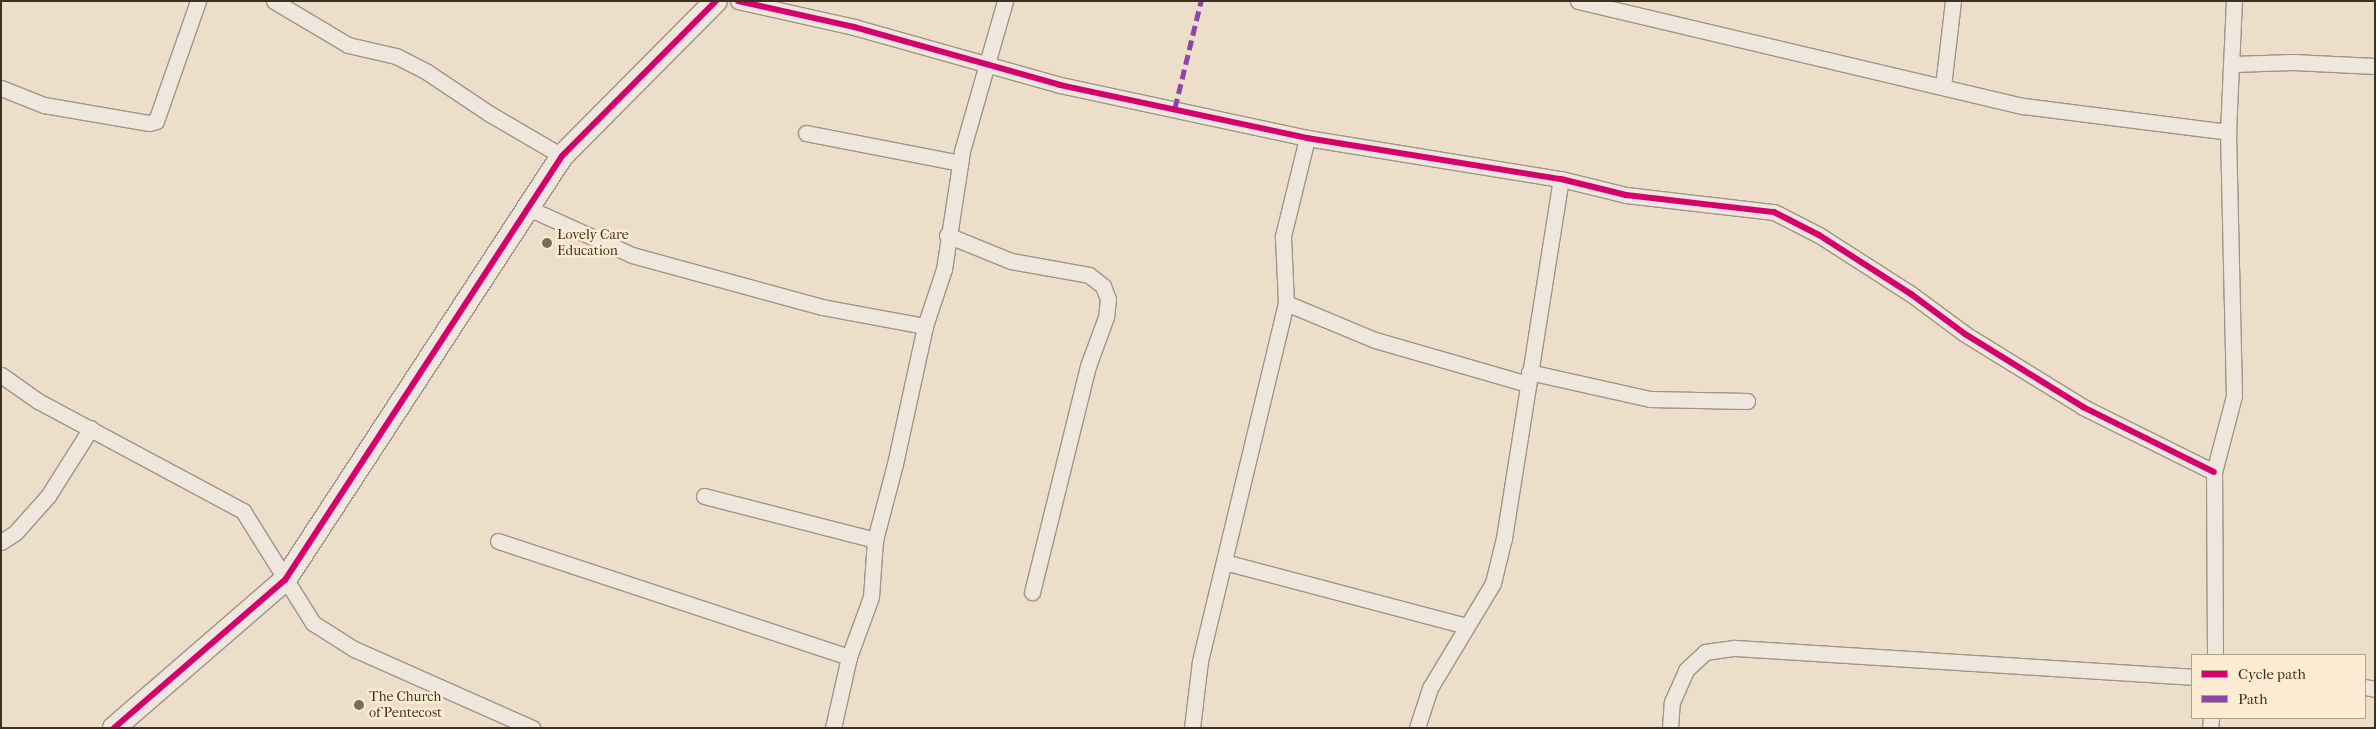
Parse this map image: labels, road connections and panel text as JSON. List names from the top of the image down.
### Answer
{
  "places": ["Lovely Care Education", "The Church of Pentecost"],
  "legend": ["Cycle path", "Path"]
}
